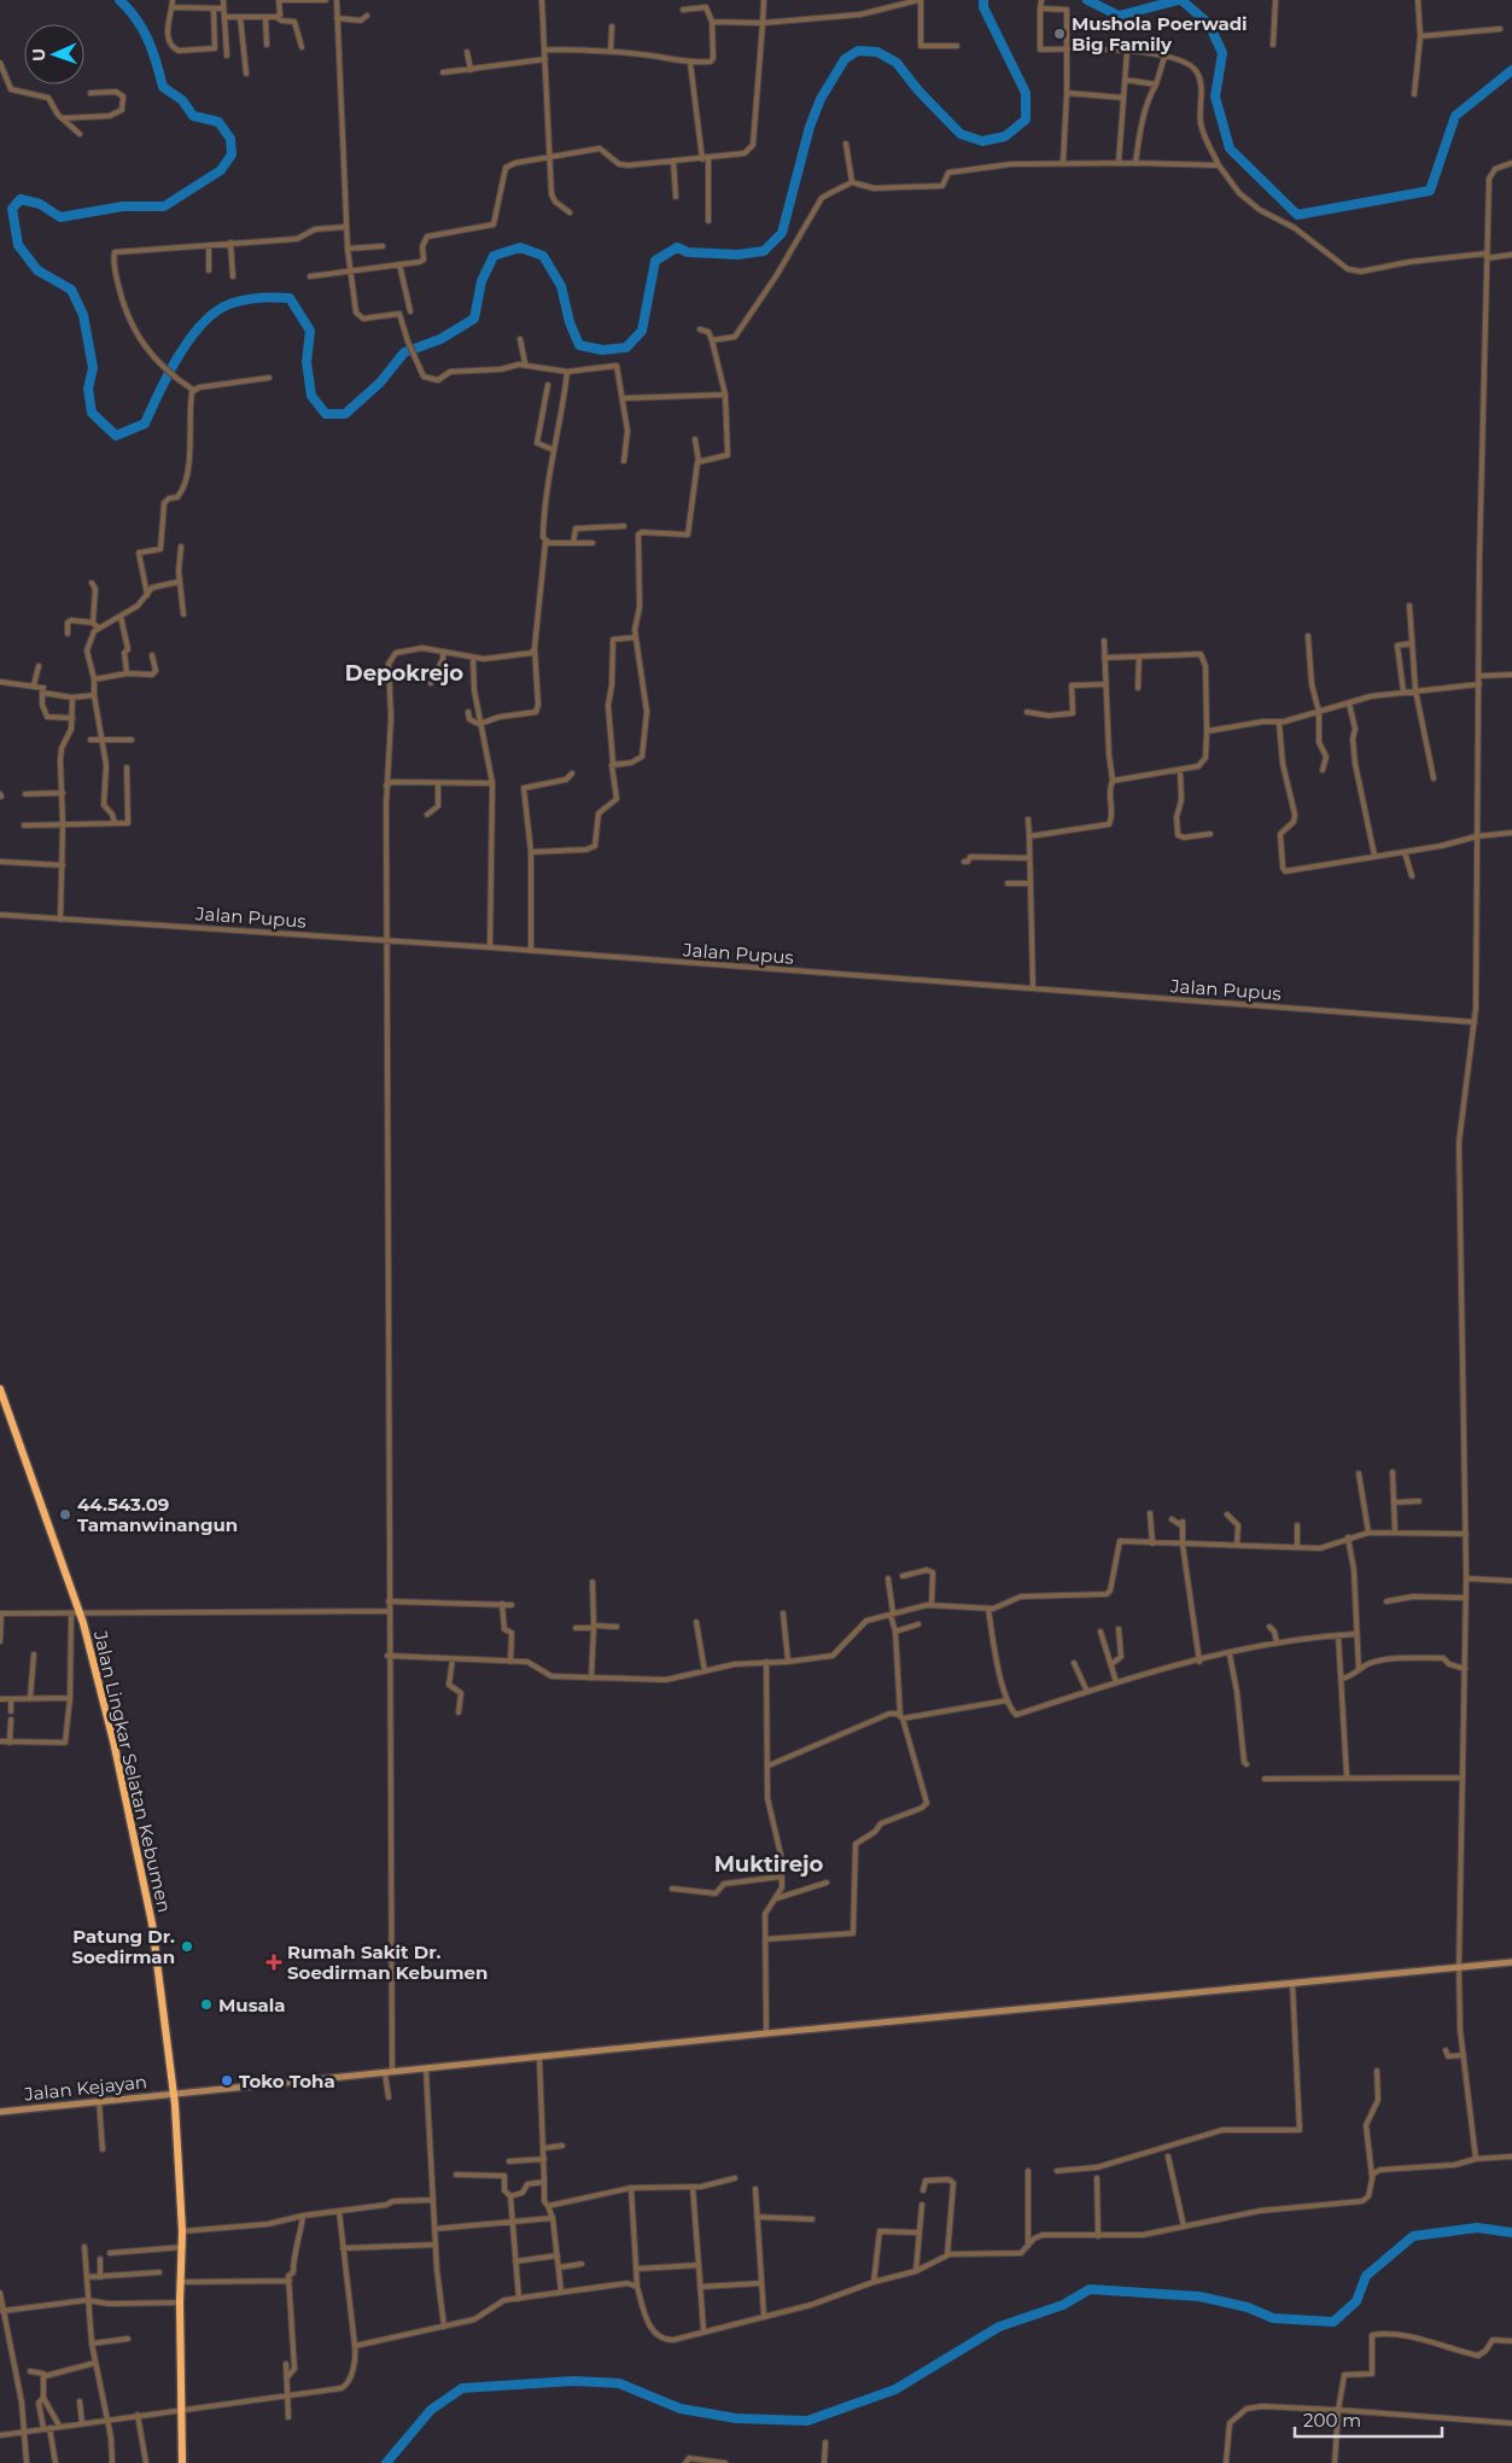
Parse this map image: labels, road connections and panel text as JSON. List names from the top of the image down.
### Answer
{
  "streets": {
    "highway": ["Jalan Lingkar Selatan Kebumen"],
    "main road": ["Jalan Kejayan"],
    "street": ["Jalan Pupus"]
  },
  "crossings": [
    ["Jalan Lingkar Selatan Kebumen", "Jalan Kejayan"]
  ],
  "districts": ["Depokrejo", "Muktirejo"],
  "places": {
    "other": [
      "Mushola Poerwadi Big Family",
      "44.543.09 Tamanwinangun",
      "Patung Dr. Soedirman",
      "Musala",
      "Toko Toha"
    ],
    "health": ["Rumah Sakit Dr. Soedirman Kebumen"]
  },
  "scale_bar": "200 m",
  "north": "left"
}
